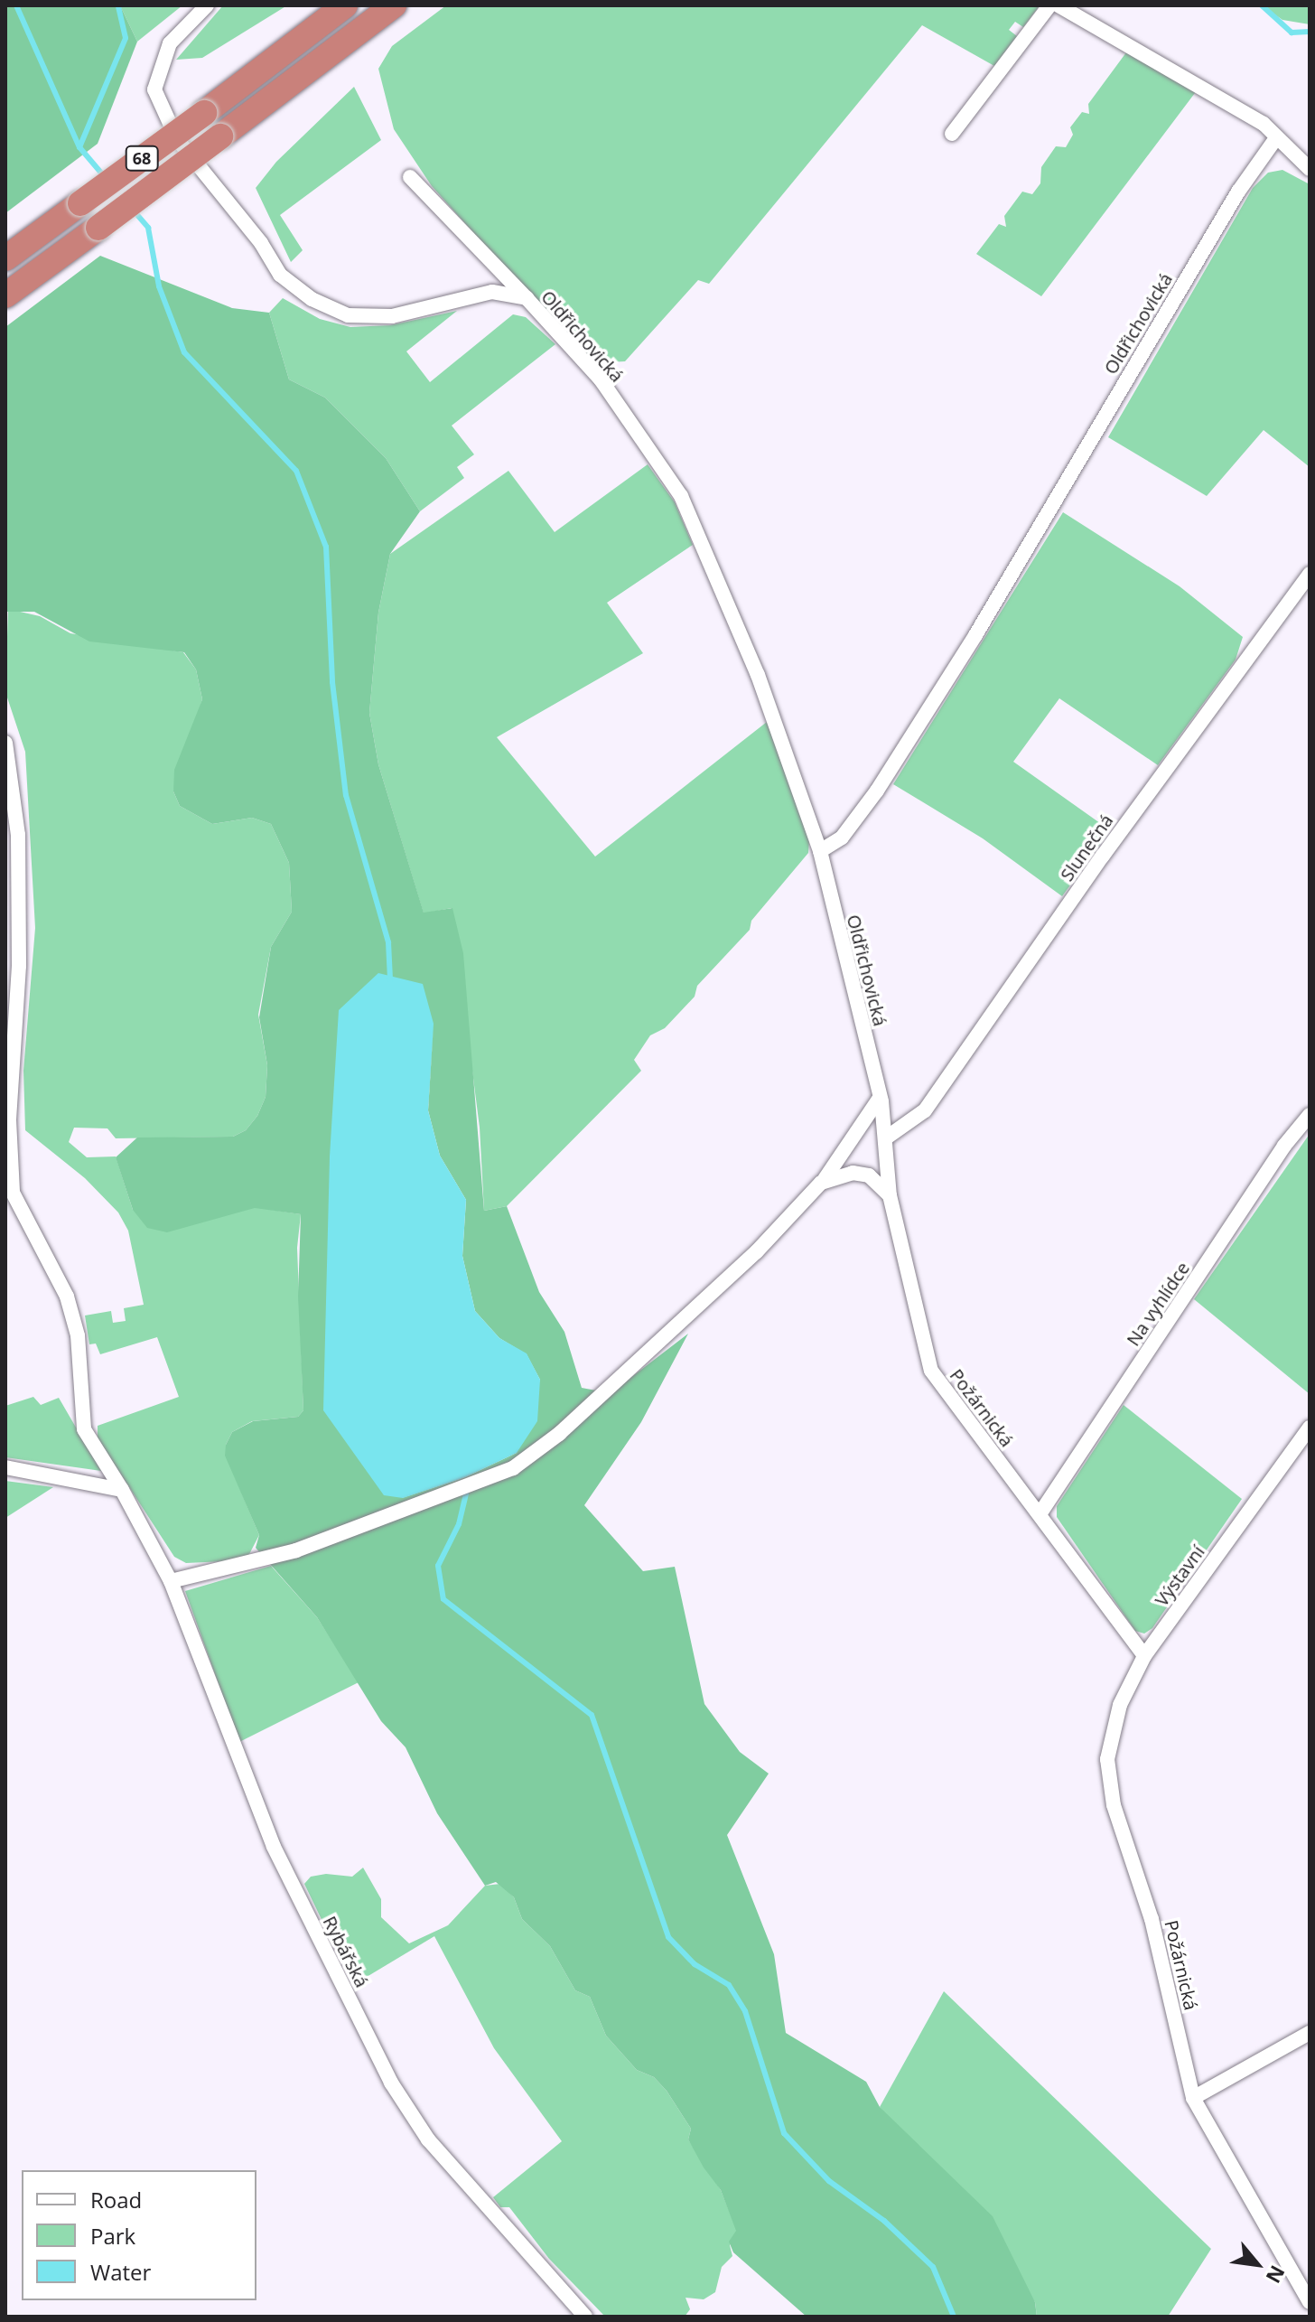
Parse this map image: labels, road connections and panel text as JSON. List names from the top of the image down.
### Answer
{
  "streets": {
    "highway": ["68"],
    "street": [
      "Oldřichovická",
      "Slunečná",
      "Na vyhlídce",
      "Požárnická",
      "Výstavní",
      "Rybářská"
    ]
  },
  "crossings": [
    ["Oldřichovická", "Požárnická"],
    ["Slunečná", "Požárnická"],
    ["Na vyhlídce", "Požárnická"],
    ["Požárnická", "Výstavní"]
  ],
  "legend": ["Road", "Park", "Water"],
  "north": "bottom right"
}
